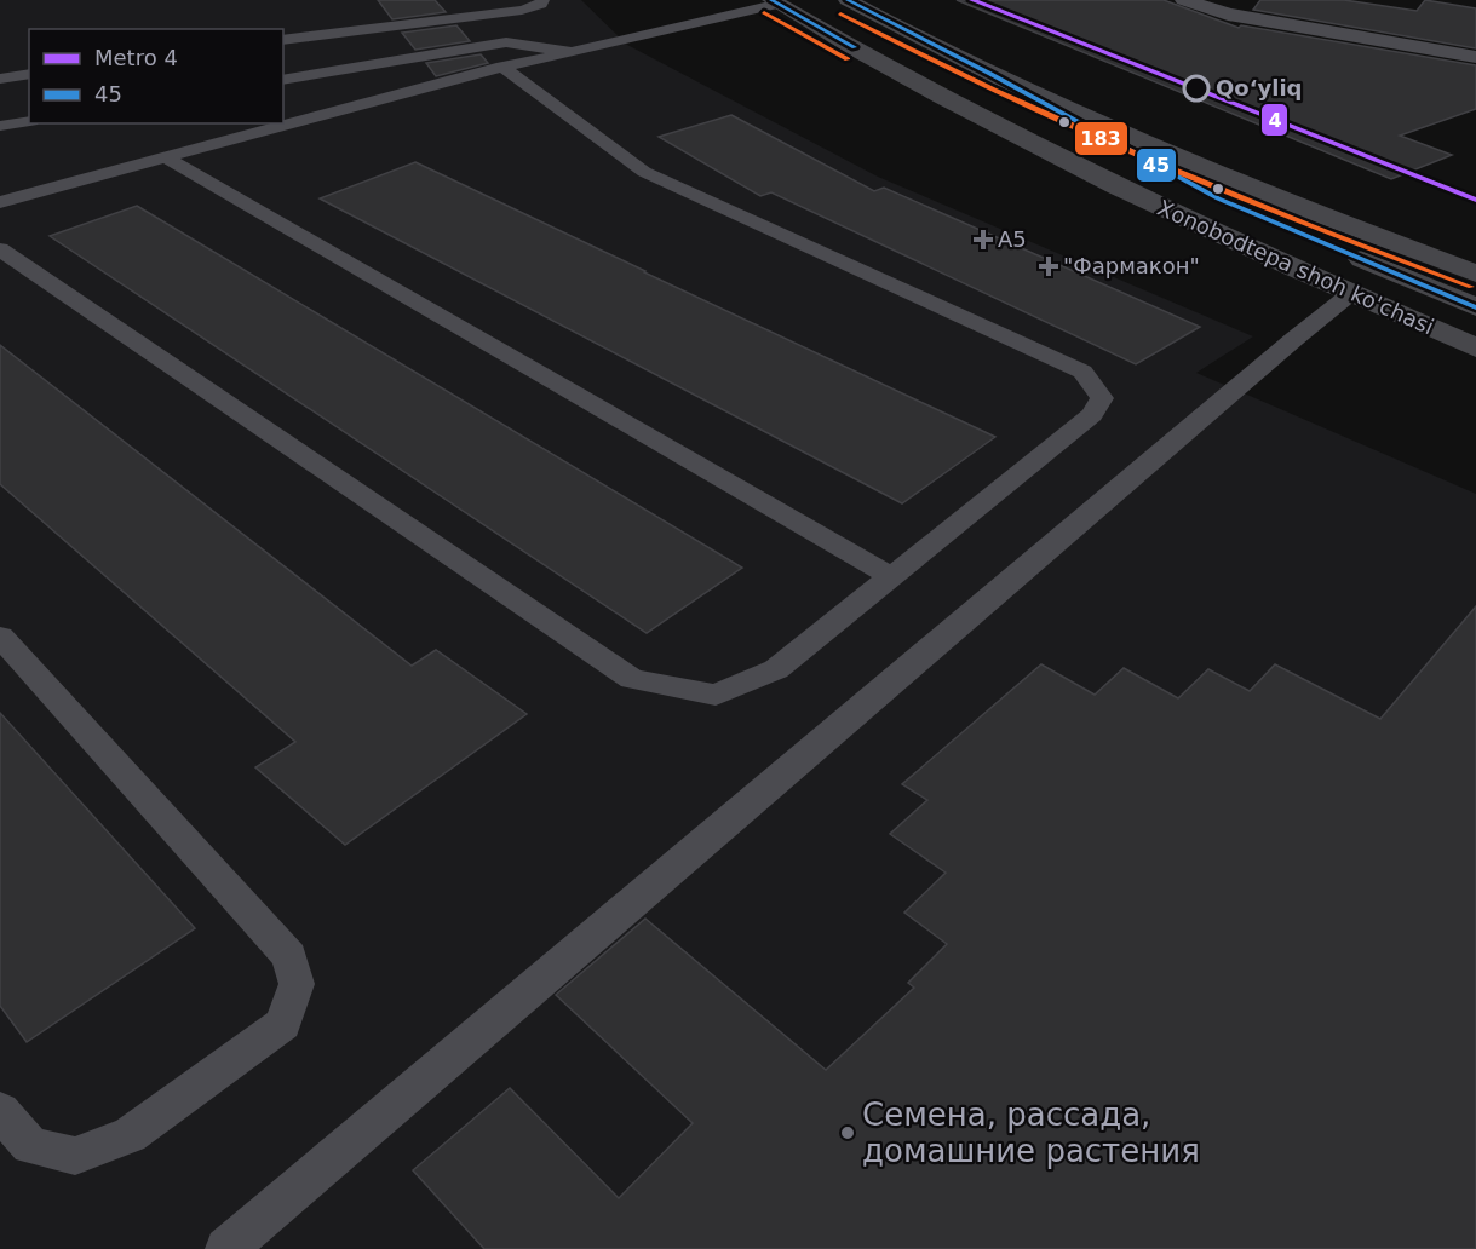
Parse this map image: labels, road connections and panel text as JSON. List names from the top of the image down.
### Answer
{
  "streets": {
    "highway": ["Xonobodtepa shoh ko'chasi"]
  },
  "places": {
    "other": ["Qo‘yliq", "Семена, рассада, домашние растения"],
    "health": ["А5", "\"Фармакон\""]
  },
  "lines": ["metro line 4", "transit line 45", "transit line 183"],
  "legend": ["Metro 4", "45"]
}
